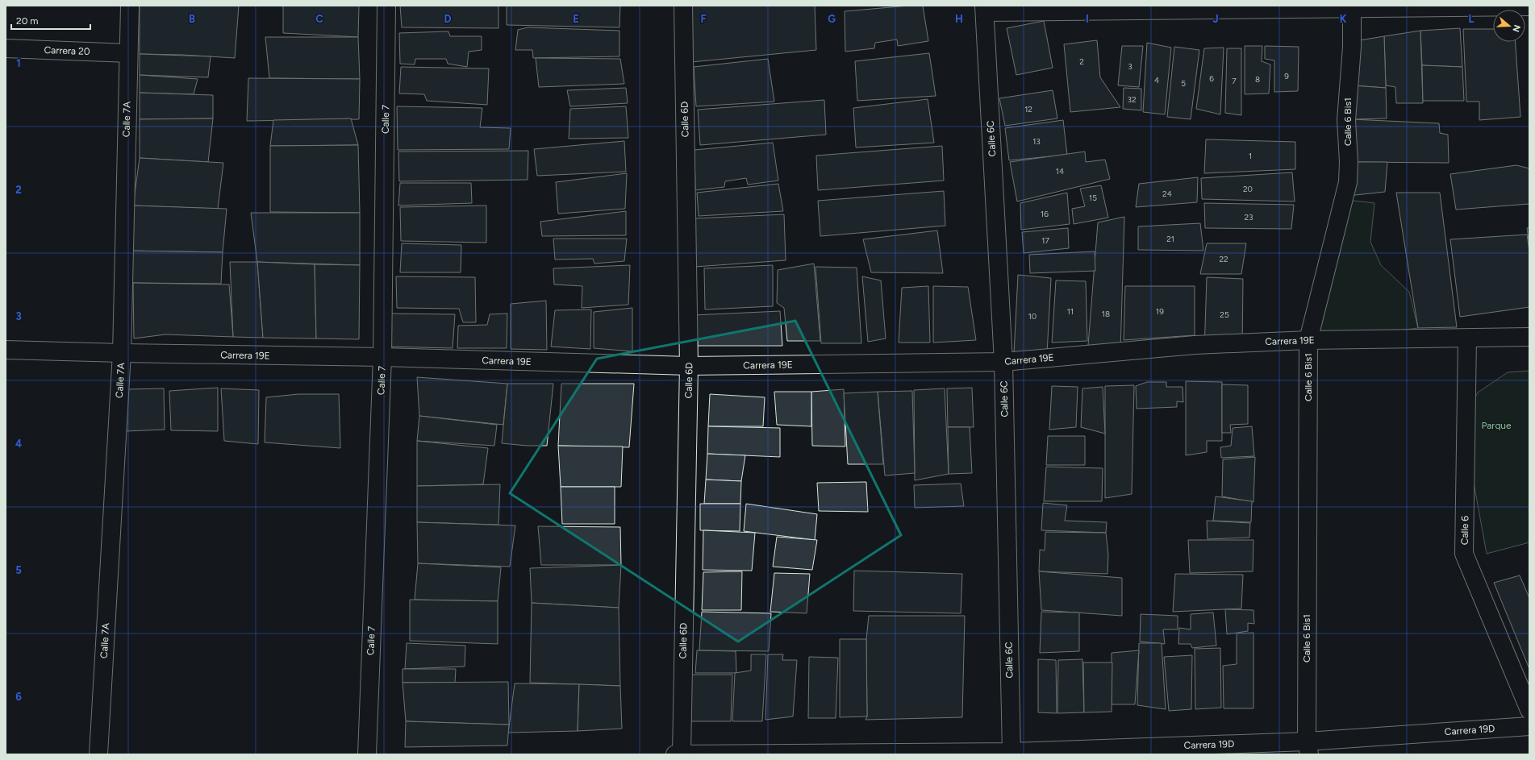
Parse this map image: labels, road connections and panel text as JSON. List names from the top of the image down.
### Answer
{
  "streets": {
    "street": [
      "Carrera 20",
      "Calle 7A",
      "Calle 7",
      "Calle 6D",
      "Calle 6 Bis1",
      "Calle 6C",
      "Carrera 19E",
      "Calle 6",
      "Carrera 19D"
    ]
  },
  "crossings": [
    ["Carrera 20", "Calle 7A"],
    ["Calle 7A", "Carrera 19E"],
    ["Calle 7", "Carrera 19E"],
    ["Calle 6D", "Carrera 19E"],
    ["Calle 6D", "Carrera 19D"],
    ["Calle 6 Bis1", "Carrera 19E"],
    ["Calle 6 Bis1", "Carrera 19D"],
    ["Calle 6C", "Carrera 19E"],
    ["Calle 6C", "Carrera 19D"],
    ["Carrera 19E", "Calle 6"]
  ],
  "parks": ["Parque"],
  "house_numbers": [
    "2",
    "3",
    "9",
    "6",
    "8",
    "4",
    "7",
    "5",
    "32",
    "12",
    "13",
    "1",
    "14",
    "20",
    "24",
    "15",
    "16",
    "23",
    "21",
    "17",
    "22",
    "11",
    "19",
    "18",
    "25",
    "10"
  ],
  "scale_bar": "20 m",
  "north": "right",
  "grid": {
    "columns": [
      "B",
      "C",
      "D",
      "E",
      "F",
      "G",
      "H",
      "I",
      "J",
      "K",
      "L"
    ],
    "rows": [
      "1",
      "2",
      "3",
      "4",
      "5",
      "6"
    ]
  }
}
